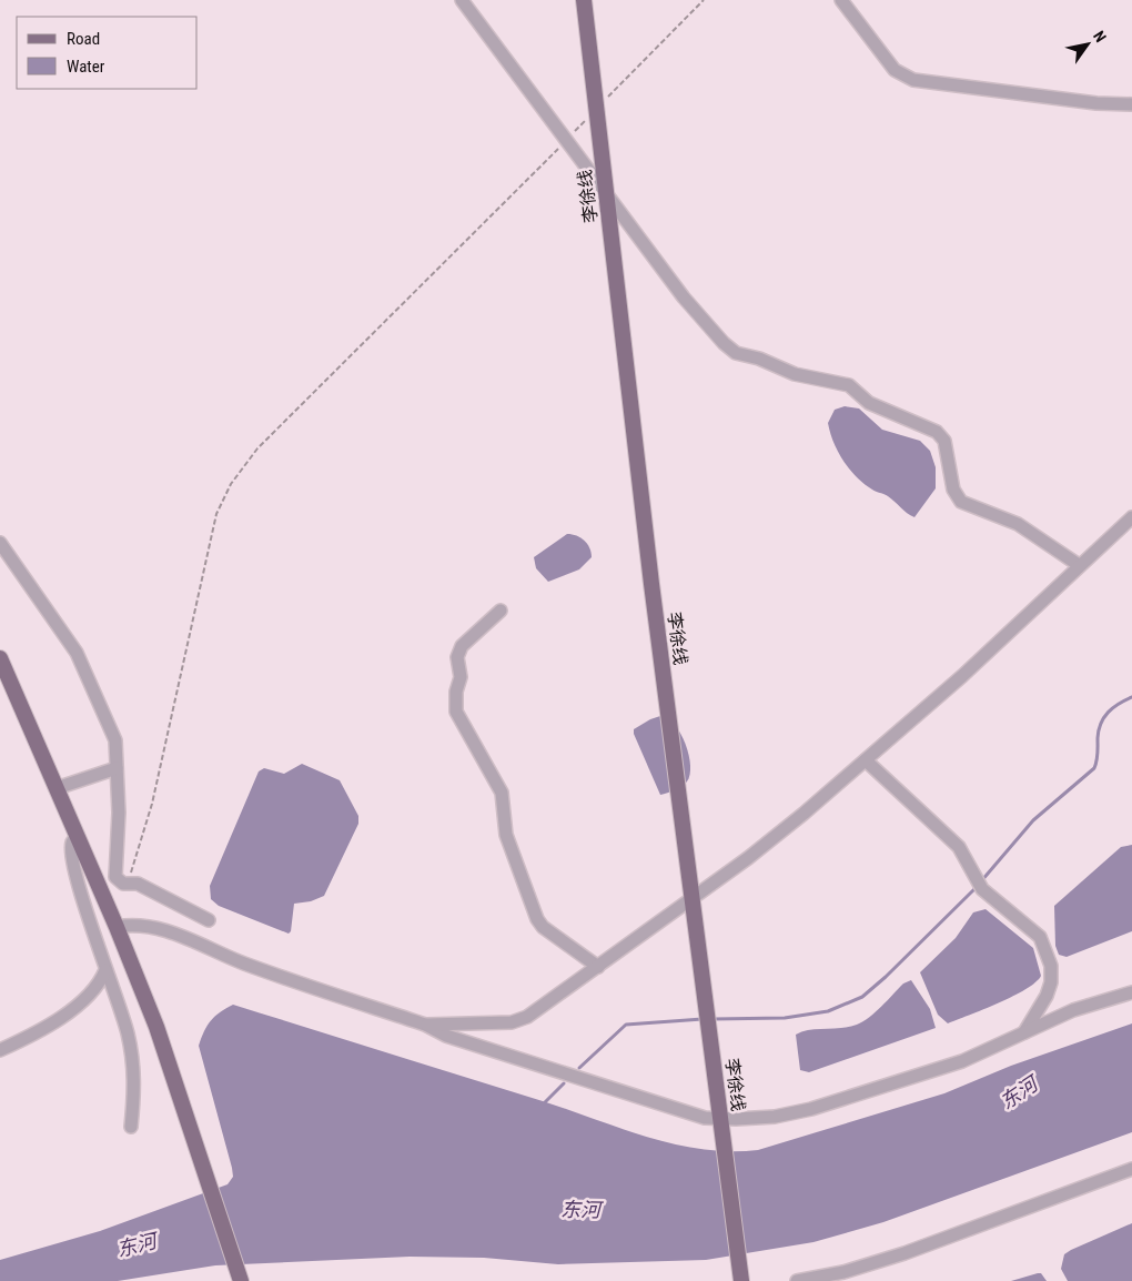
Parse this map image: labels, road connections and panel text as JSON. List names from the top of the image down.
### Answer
{
  "streets": {
    "main road": ["李徐线"]
  },
  "water": ["东河"],
  "legend": ["Road", "Water"],
  "north": "top right"
}
